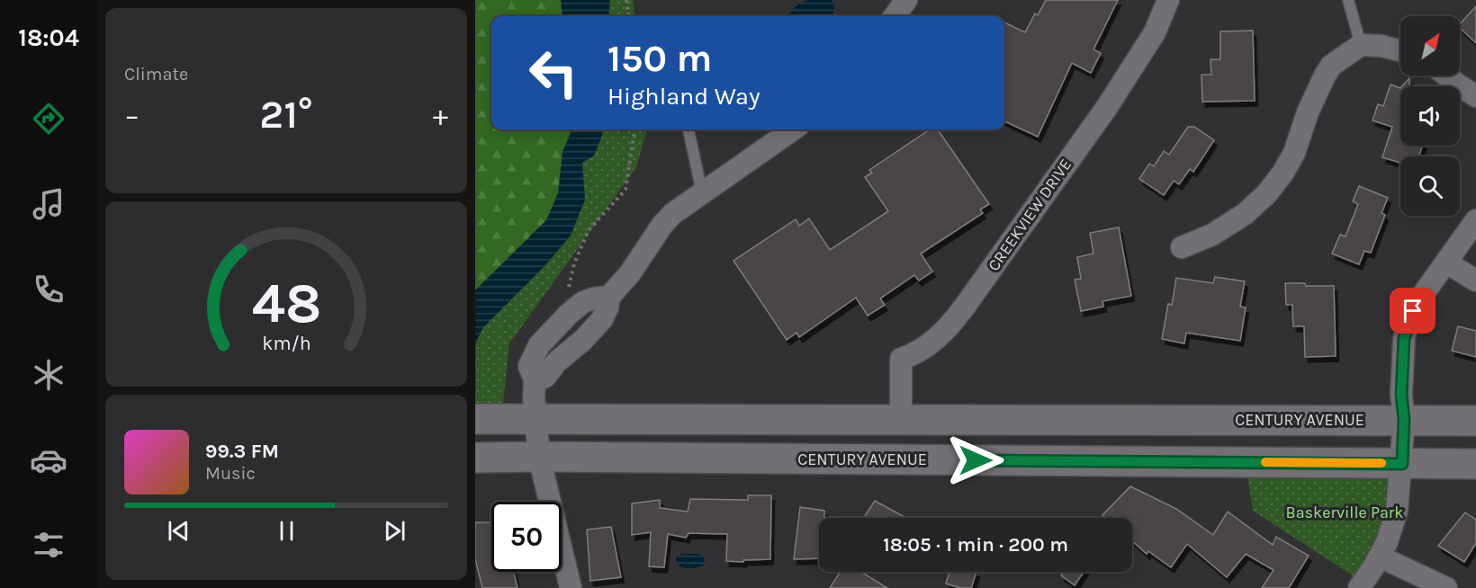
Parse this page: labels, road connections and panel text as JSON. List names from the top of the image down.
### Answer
{
  "streets": {
    "main road": ["CENTURY AVENUE"],
    "street": ["CREEKVIEW DRIVE"]
  },
  "crossings": [
    ["CREEKVIEW DRIVE", "CENTURY AVENUE"]
  ],
  "parks": ["Baskerville Park"],
  "north": "top right",
  "page": {
    "tabs": "18:04",
    "tile": "Climate",
    "turn": ["150 m", "Highland Way"],
    "heat": ["−", "21°", "+"],
    "song": ["99.3 FM", "Music"],
    "limit": "50",
    "trip": "18:05 · 1 min · 200 m",
    "gauge": ["48", "km/h"]
  }
}
